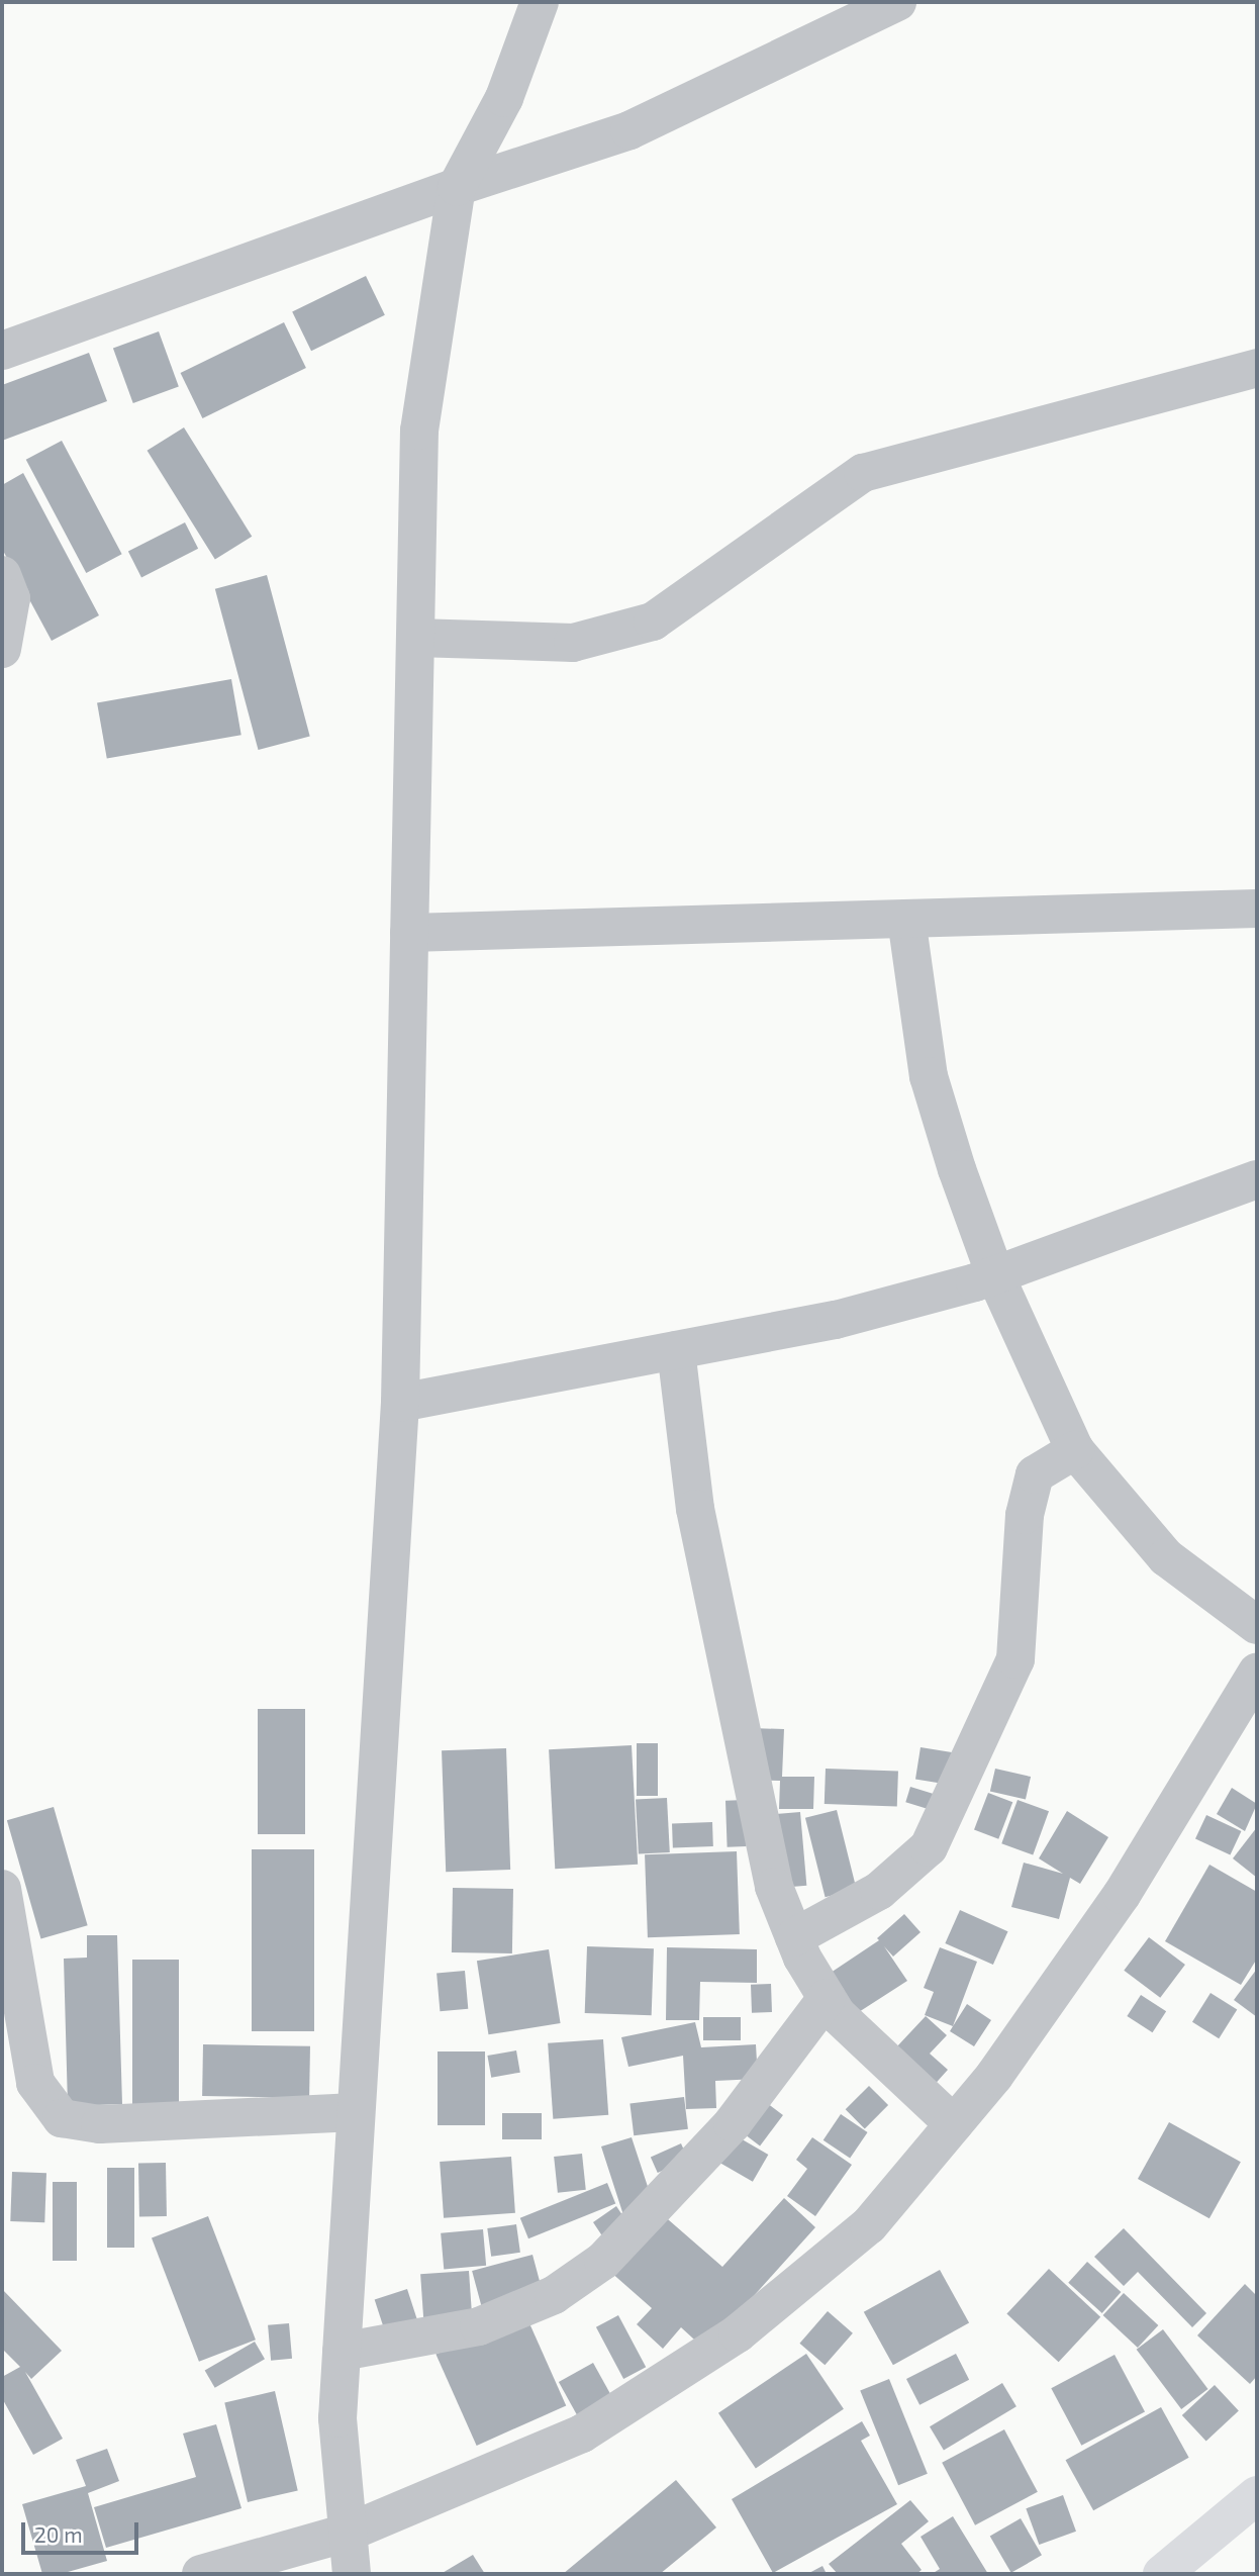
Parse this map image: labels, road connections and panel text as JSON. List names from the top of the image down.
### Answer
{
  "scale_bar": "20 m"
}
